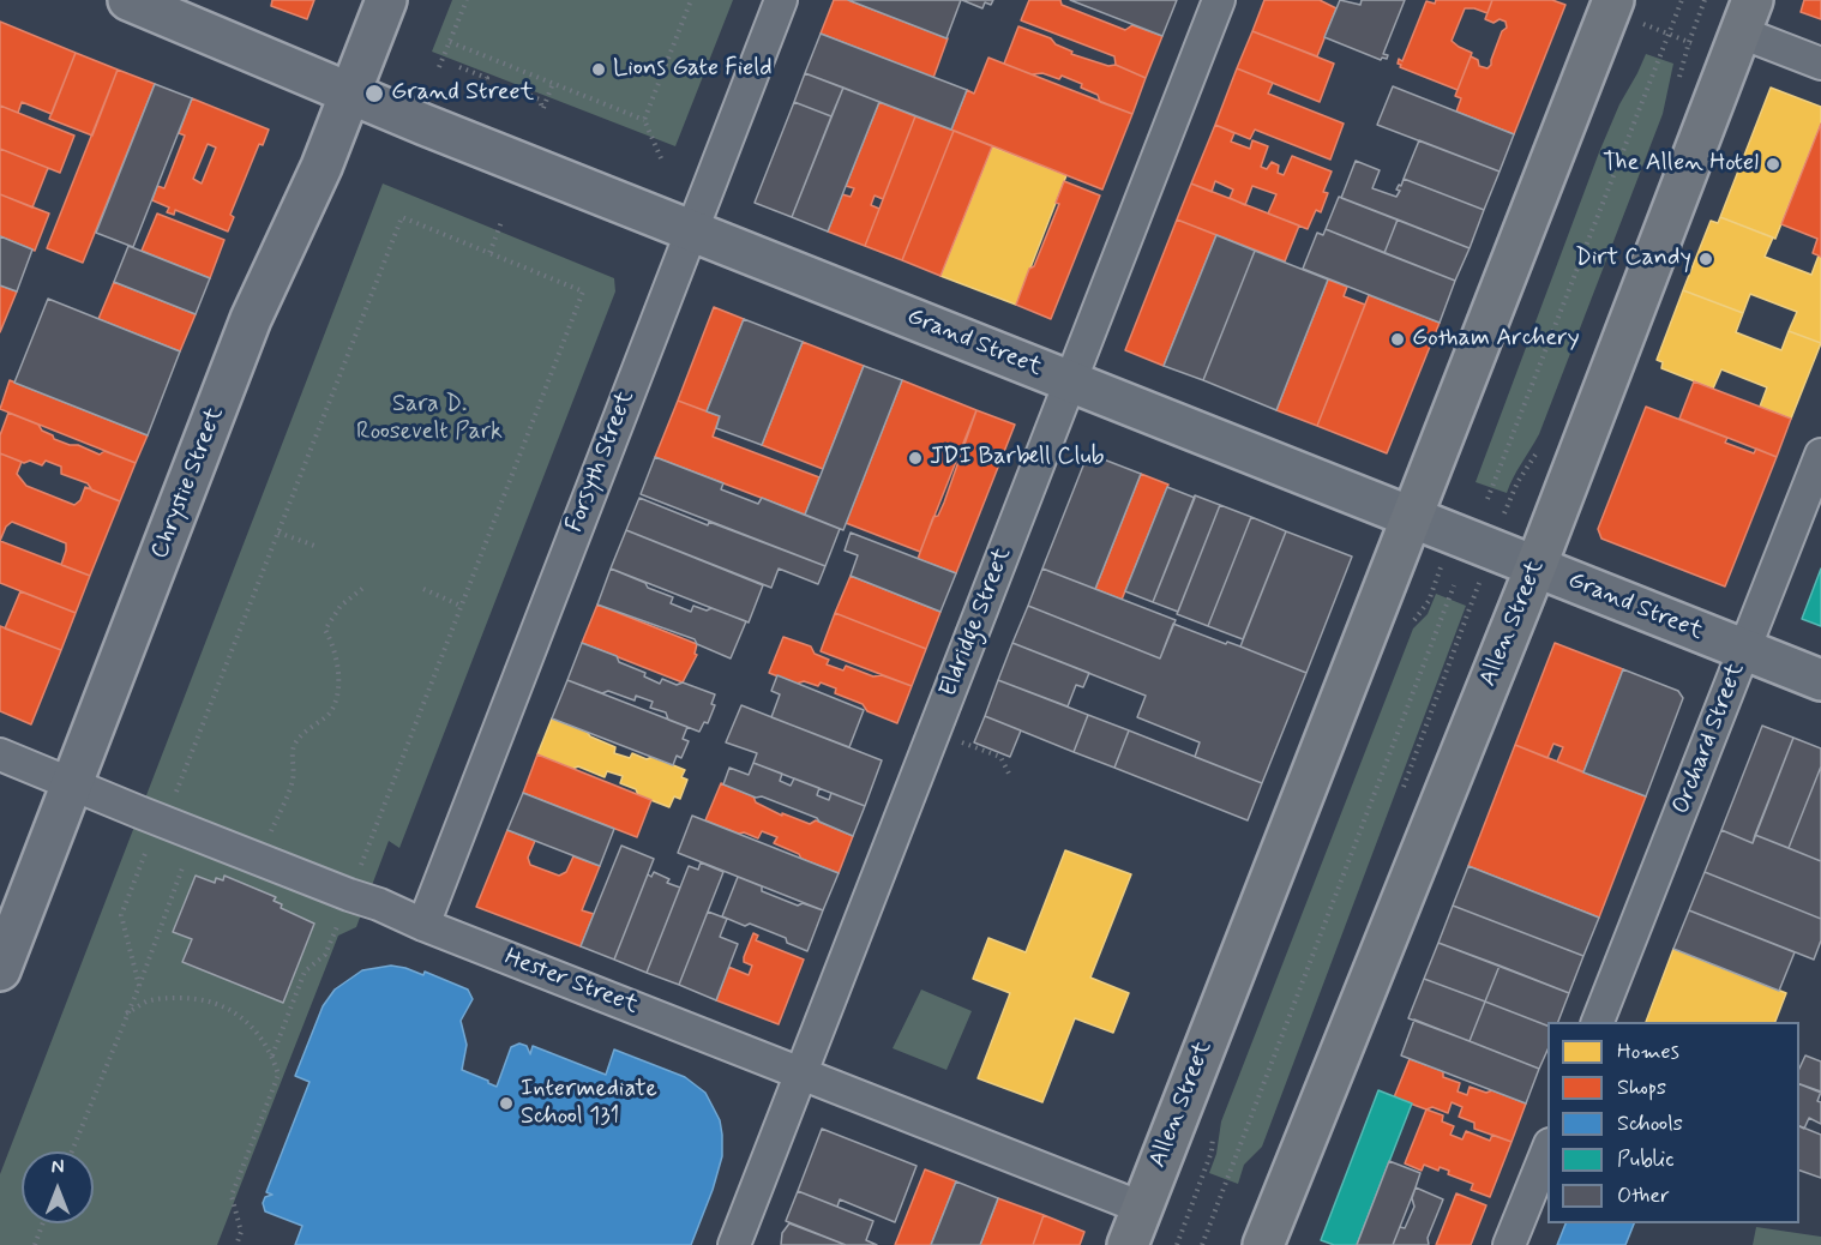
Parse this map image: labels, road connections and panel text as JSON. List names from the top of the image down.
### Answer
{
  "streets": {
    "main road": ["Grand Street", "Chrystie Street", "Allen Street"],
    "street": [
      "Forsyth Street",
      "Eldridge Street",
      "Orchard Street",
      "Hester Street"
    ]
  },
  "crossings": [
    ["Grand Street", "Forsyth Street"],
    ["Grand Street", "Chrystie Street"],
    ["Grand Street", "Eldridge Street"],
    ["Grand Street", "Allen Street"],
    ["Grand Street", "Orchard Street"],
    ["Forsyth Street", "Hester Street"],
    ["Chrystie Street", "Hester Street"],
    ["Eldridge Street", "Hester Street"],
    ["Allen Street", "Hester Street"]
  ],
  "parks": ["Sara D. Roosevelt Park"],
  "places": [
    "Lions Gate Field",
    "Grand Street",
    "The Allen Hotel",
    "Dirt Candy",
    "Gotham Archery",
    "JDI Barbell Club",
    "Intermediate School 131"
  ],
  "legend": [
    "Homes",
    "Shops",
    "Schools",
    "Public",
    "Other"
  ],
  "north": "top"
}
